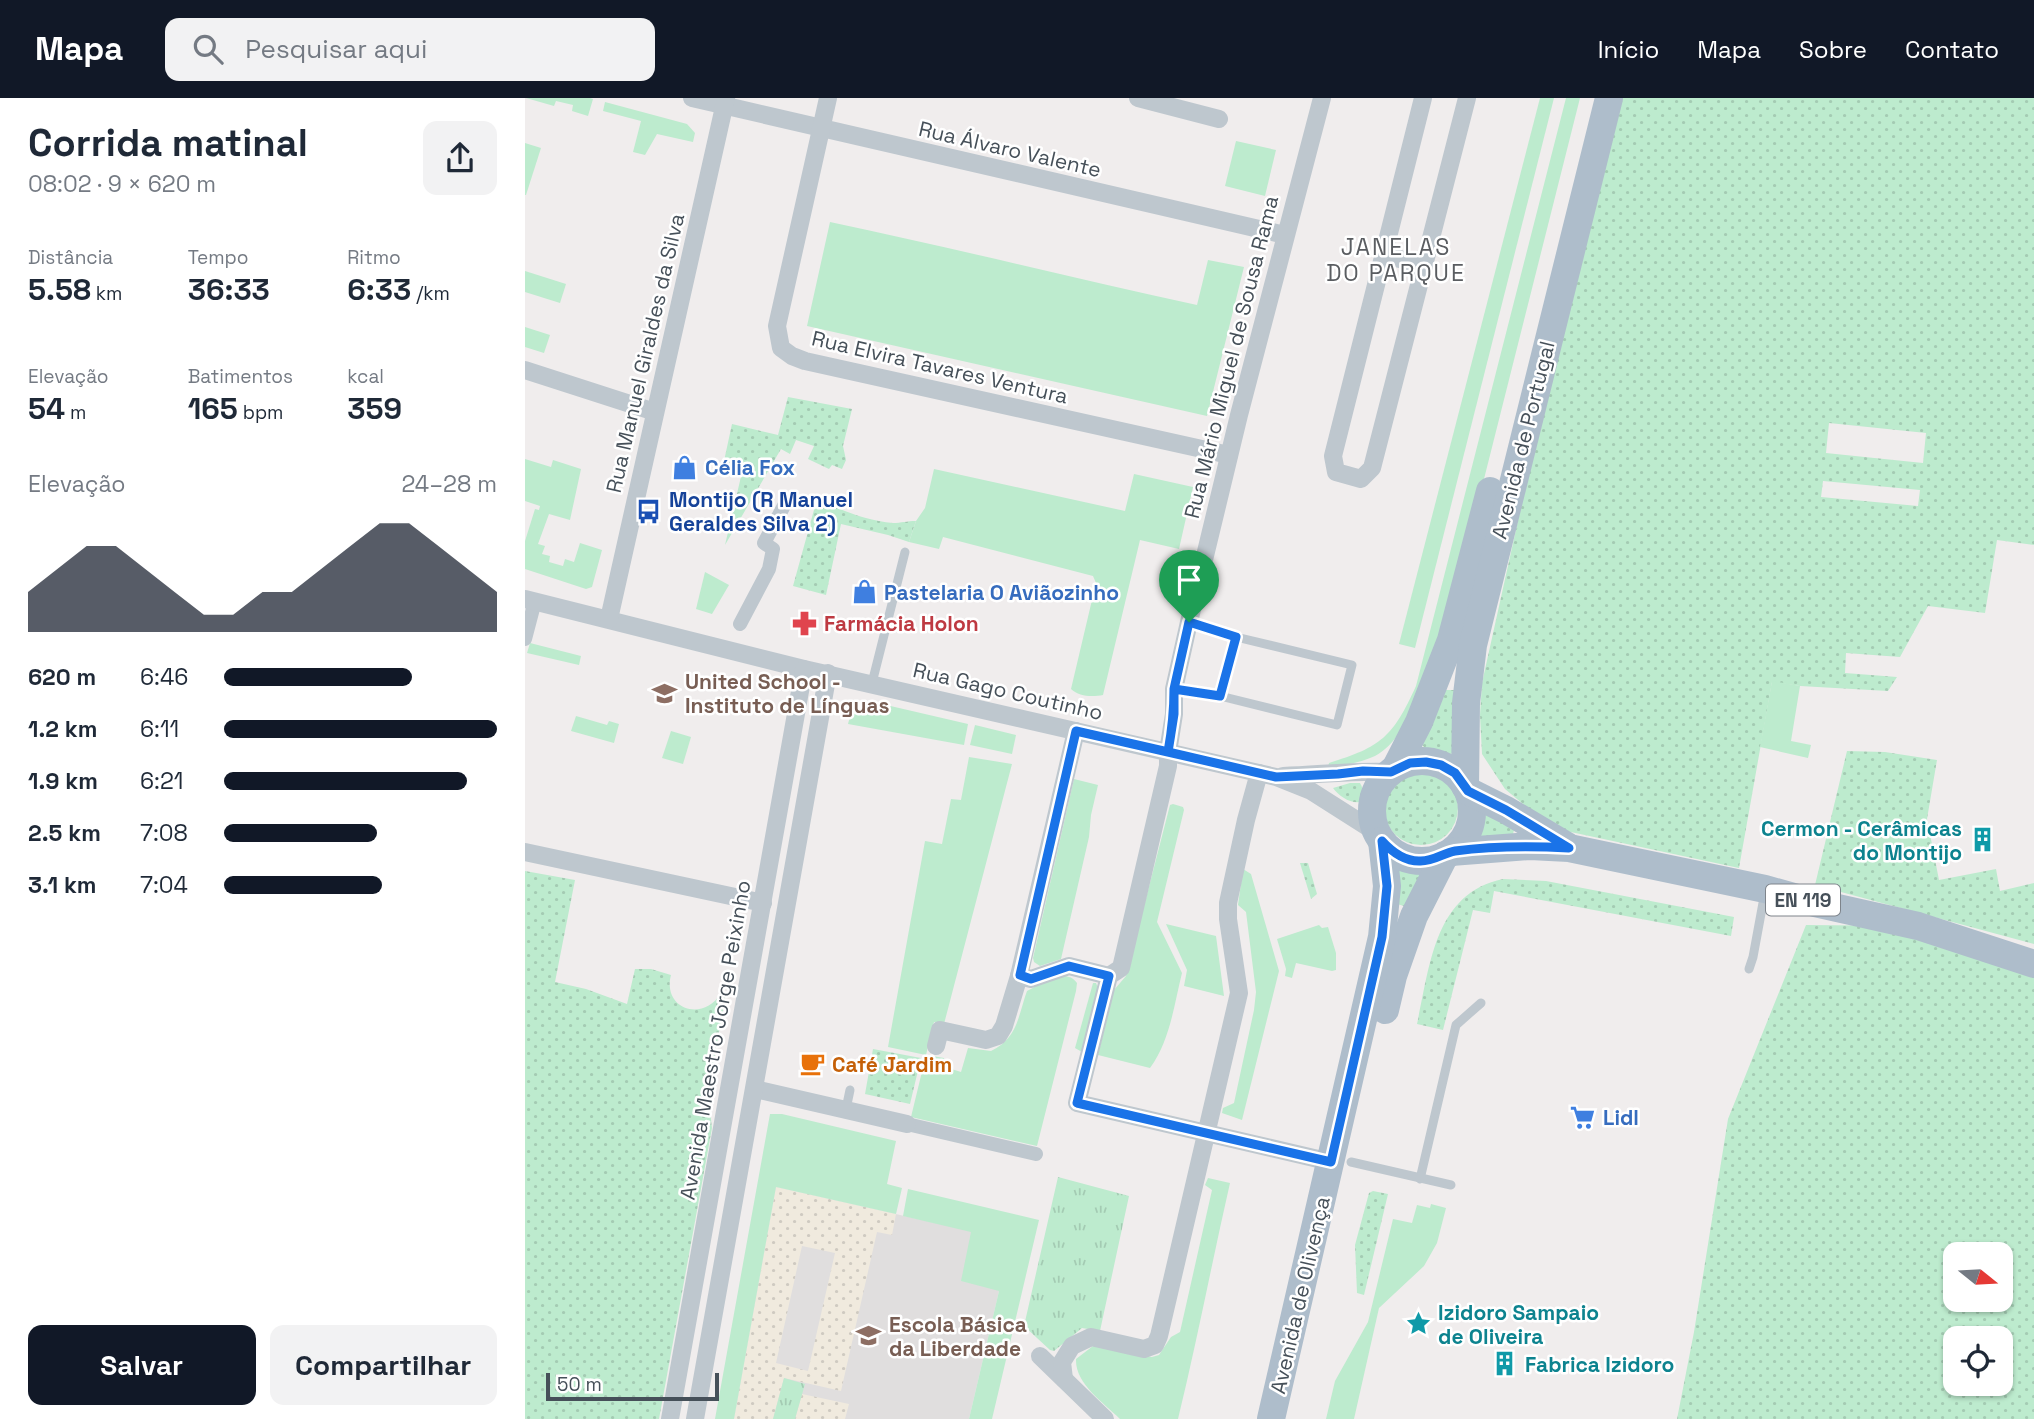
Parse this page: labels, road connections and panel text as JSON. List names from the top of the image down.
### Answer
{
  "streets": {
    "main road": ["Avenida de Portugal", "EN 119", "Avenida de Olivença"],
    "street": [
      "Rua Álvaro Valente",
      "Rua Manuel Giraldes da Silva",
      "Rua Mário Miguel de Sousa Rama",
      "Rua Elvira Tavares Ventura",
      "Rua Gago Coutinho",
      "Avenida Maestro Jorge Peixinho"
    ]
  },
  "crossings": [
    ["Rua Álvaro Valente", "Rua Manuel Giraldes da Silva"],
    ["Rua Álvaro Valente", "Rua Mário Miguel de Sousa Rama"],
    ["Rua Álvaro Valente", "Rua Elvira Tavares Ventura"],
    ["Rua Manuel Giraldes da Silva", "Rua Gago Coutinho"],
    ["Rua Mário Miguel de Sousa Rama", "Rua Elvira Tavares Ventura"],
    ["Rua Mário Miguel de Sousa Rama", "Rua Gago Coutinho"],
    ["Avenida de Portugal", "Rua Gago Coutinho"],
    ["Avenida de Portugal", "EN 119"],
    ["Avenida de Portugal", "Avenida de Olivença"],
    ["Rua Gago Coutinho", "EN 119"],
    ["Rua Gago Coutinho", "Avenida Maestro Jorge Peixinho"],
    ["Rua Gago Coutinho", "Avenida de Olivença"],
    ["EN 119", "Avenida de Olivença"]
  ],
  "districts": ["JANELAS DO PARQUE"],
  "places": {
    "shop": ["Célia Fox", "Pastelaria O Aviãozinho"],
    "bus stop": ["Montijo (R Manuel Geraldes Silva 2)"],
    "pharmacy": ["Farmácia Holon"],
    "school or university": ["United School - Instituto de Línguas", "Escola Básica da Liberdade"],
    "building": ["Cermon - Cerâmicas do Montijo", "Fabrica Izidoro"],
    "cafe": ["Café Jardim"],
    "supermarket": ["Lidl"],
    "place": ["Izidoro Sampaio de Oliveira"]
  },
  "scale_bar": "50 m",
  "north": "right",
  "page": {
    "header": "Mapa",
    "search": "Pesquisar aqui",
    "nav": [
      "Início",
      "Mapa",
      "Sobre",
      "Contato"
    ],
    "heading": ["Corrida matinal", "08:02 · 9 × 620 m"],
    "stats": [
      ["Distância", "5.58 km"],
      ["Tempo", "36:33"],
      ["Ritmo", "6:33 /km"],
      ["Elevação", "54 m"],
      ["Batimentos", "165 bpm"],
      ["kcal", "359"]
    ],
    "chart": ["Elevação", "24–28 m"],
    "list": [
      {
        "name": "620 m",
        "note": "6:46"
      },
      {
        "name": "1.2 km",
        "note": "6:11"
      },
      {
        "name": "1.9 km",
        "note": "6:21"
      },
      {
        "name": "2.5 km",
        "note": "7:08"
      },
      {
        "name": "3.1 km",
        "note": "7:04"
      }
    ],
    "buttons": ["Salvar", "Compartilhar"],
    "scale": "50 m"
  }
}
